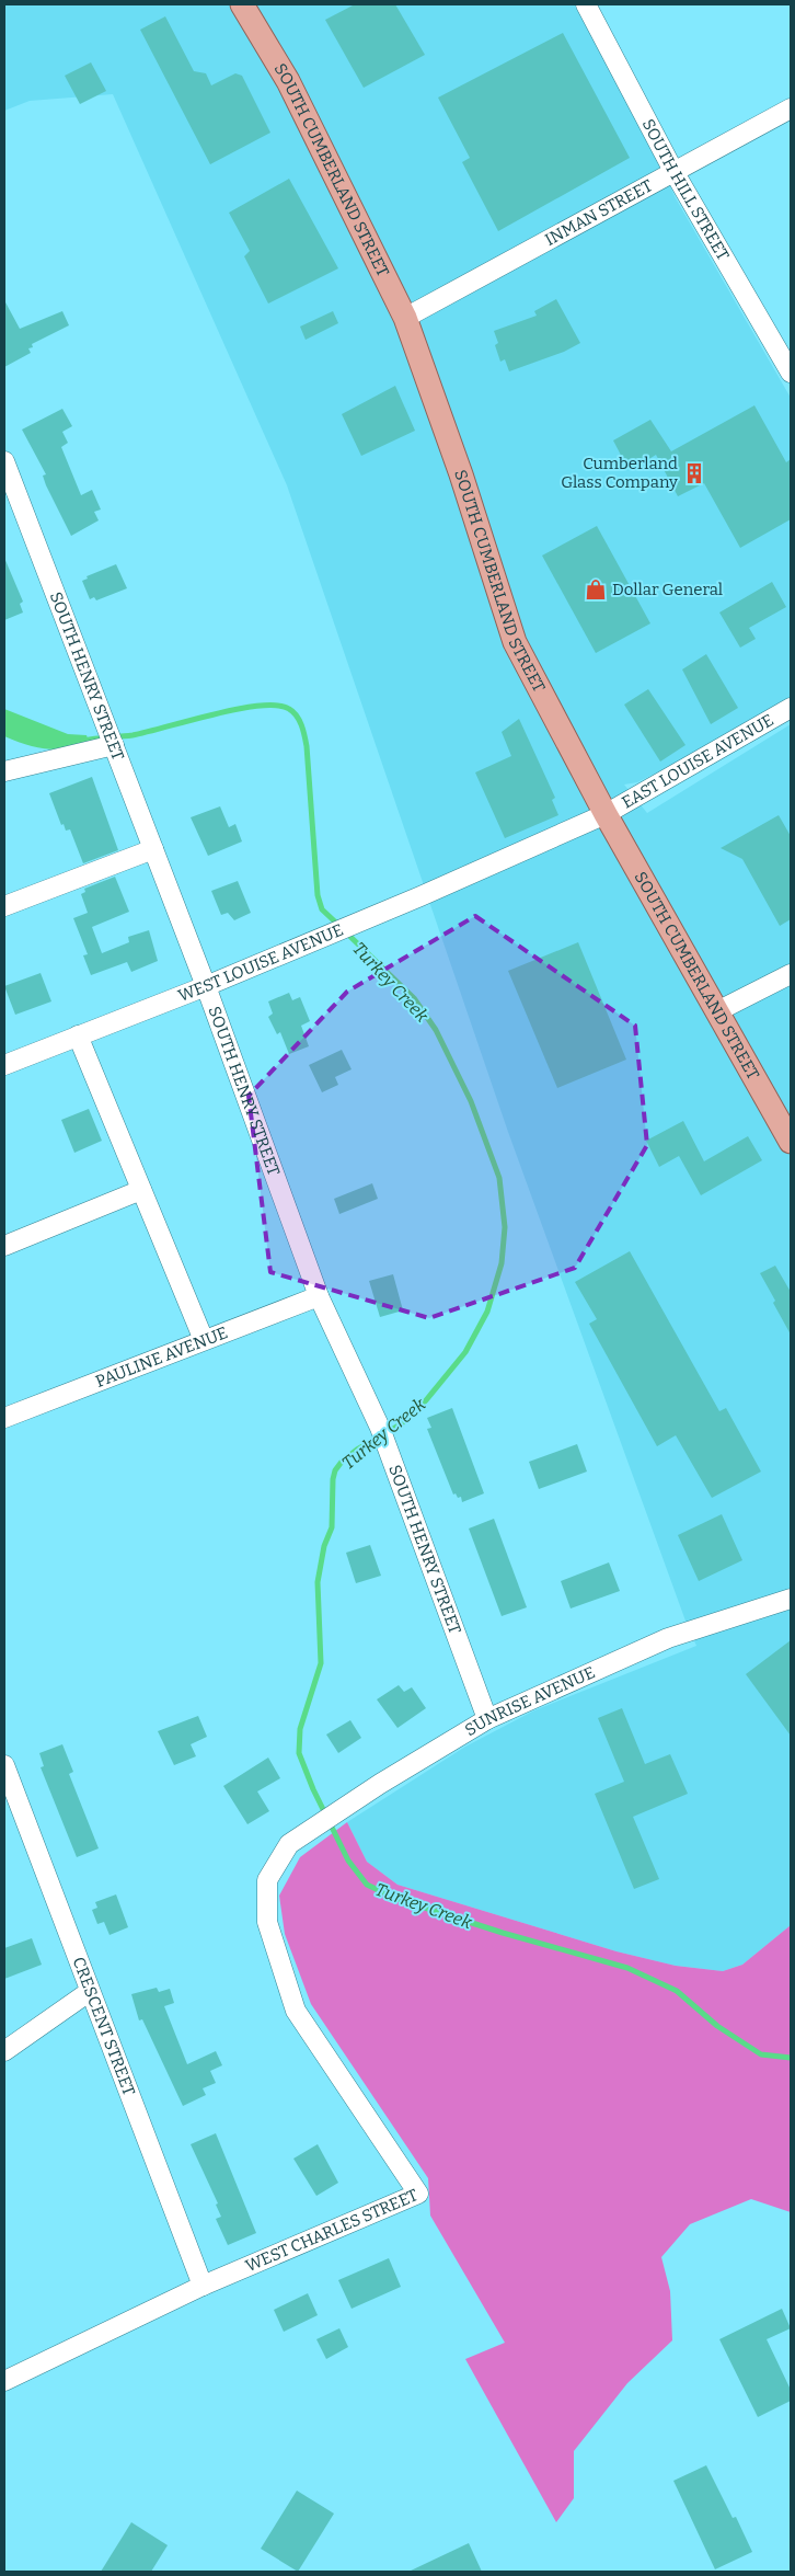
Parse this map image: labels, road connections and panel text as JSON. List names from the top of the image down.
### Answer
{
  "streets": {
    "main road": ["SOUTH CUMBERLAND STREET"],
    "street": [
      "SOUTH HILL STREET",
      "INMAN STREET",
      "SOUTH HENRY STREET",
      "EAST LOUISE AVENUE",
      "WEST LOUISE AVENUE",
      "PAULINE AVENUE",
      "SUNRISE AVENUE",
      "CRESCENT STREET",
      "WEST CHARLES STREET"
    ]
  },
  "crossings": [
    ["SOUTH CUMBERLAND STREET", "INMAN STREET"],
    ["SOUTH CUMBERLAND STREET", "EAST LOUISE AVENUE"],
    ["SOUTH CUMBERLAND STREET", "WEST LOUISE AVENUE"],
    ["SOUTH HILL STREET", "INMAN STREET"],
    ["SOUTH HENRY STREET", "WEST LOUISE AVENUE"],
    ["SOUTH HENRY STREET", "PAULINE AVENUE"],
    ["SOUTH HENRY STREET", "SUNRISE AVENUE"],
    ["EAST LOUISE AVENUE", "WEST LOUISE AVENUE"],
    ["SUNRISE AVENUE", "WEST CHARLES STREET"],
    ["CRESCENT STREET", "WEST CHARLES STREET"]
  ],
  "water": ["Turkey Creek"],
  "places": {
    "building": ["Cumberland Glass Company"],
    "shop": ["Dollar General"]
  }
}
